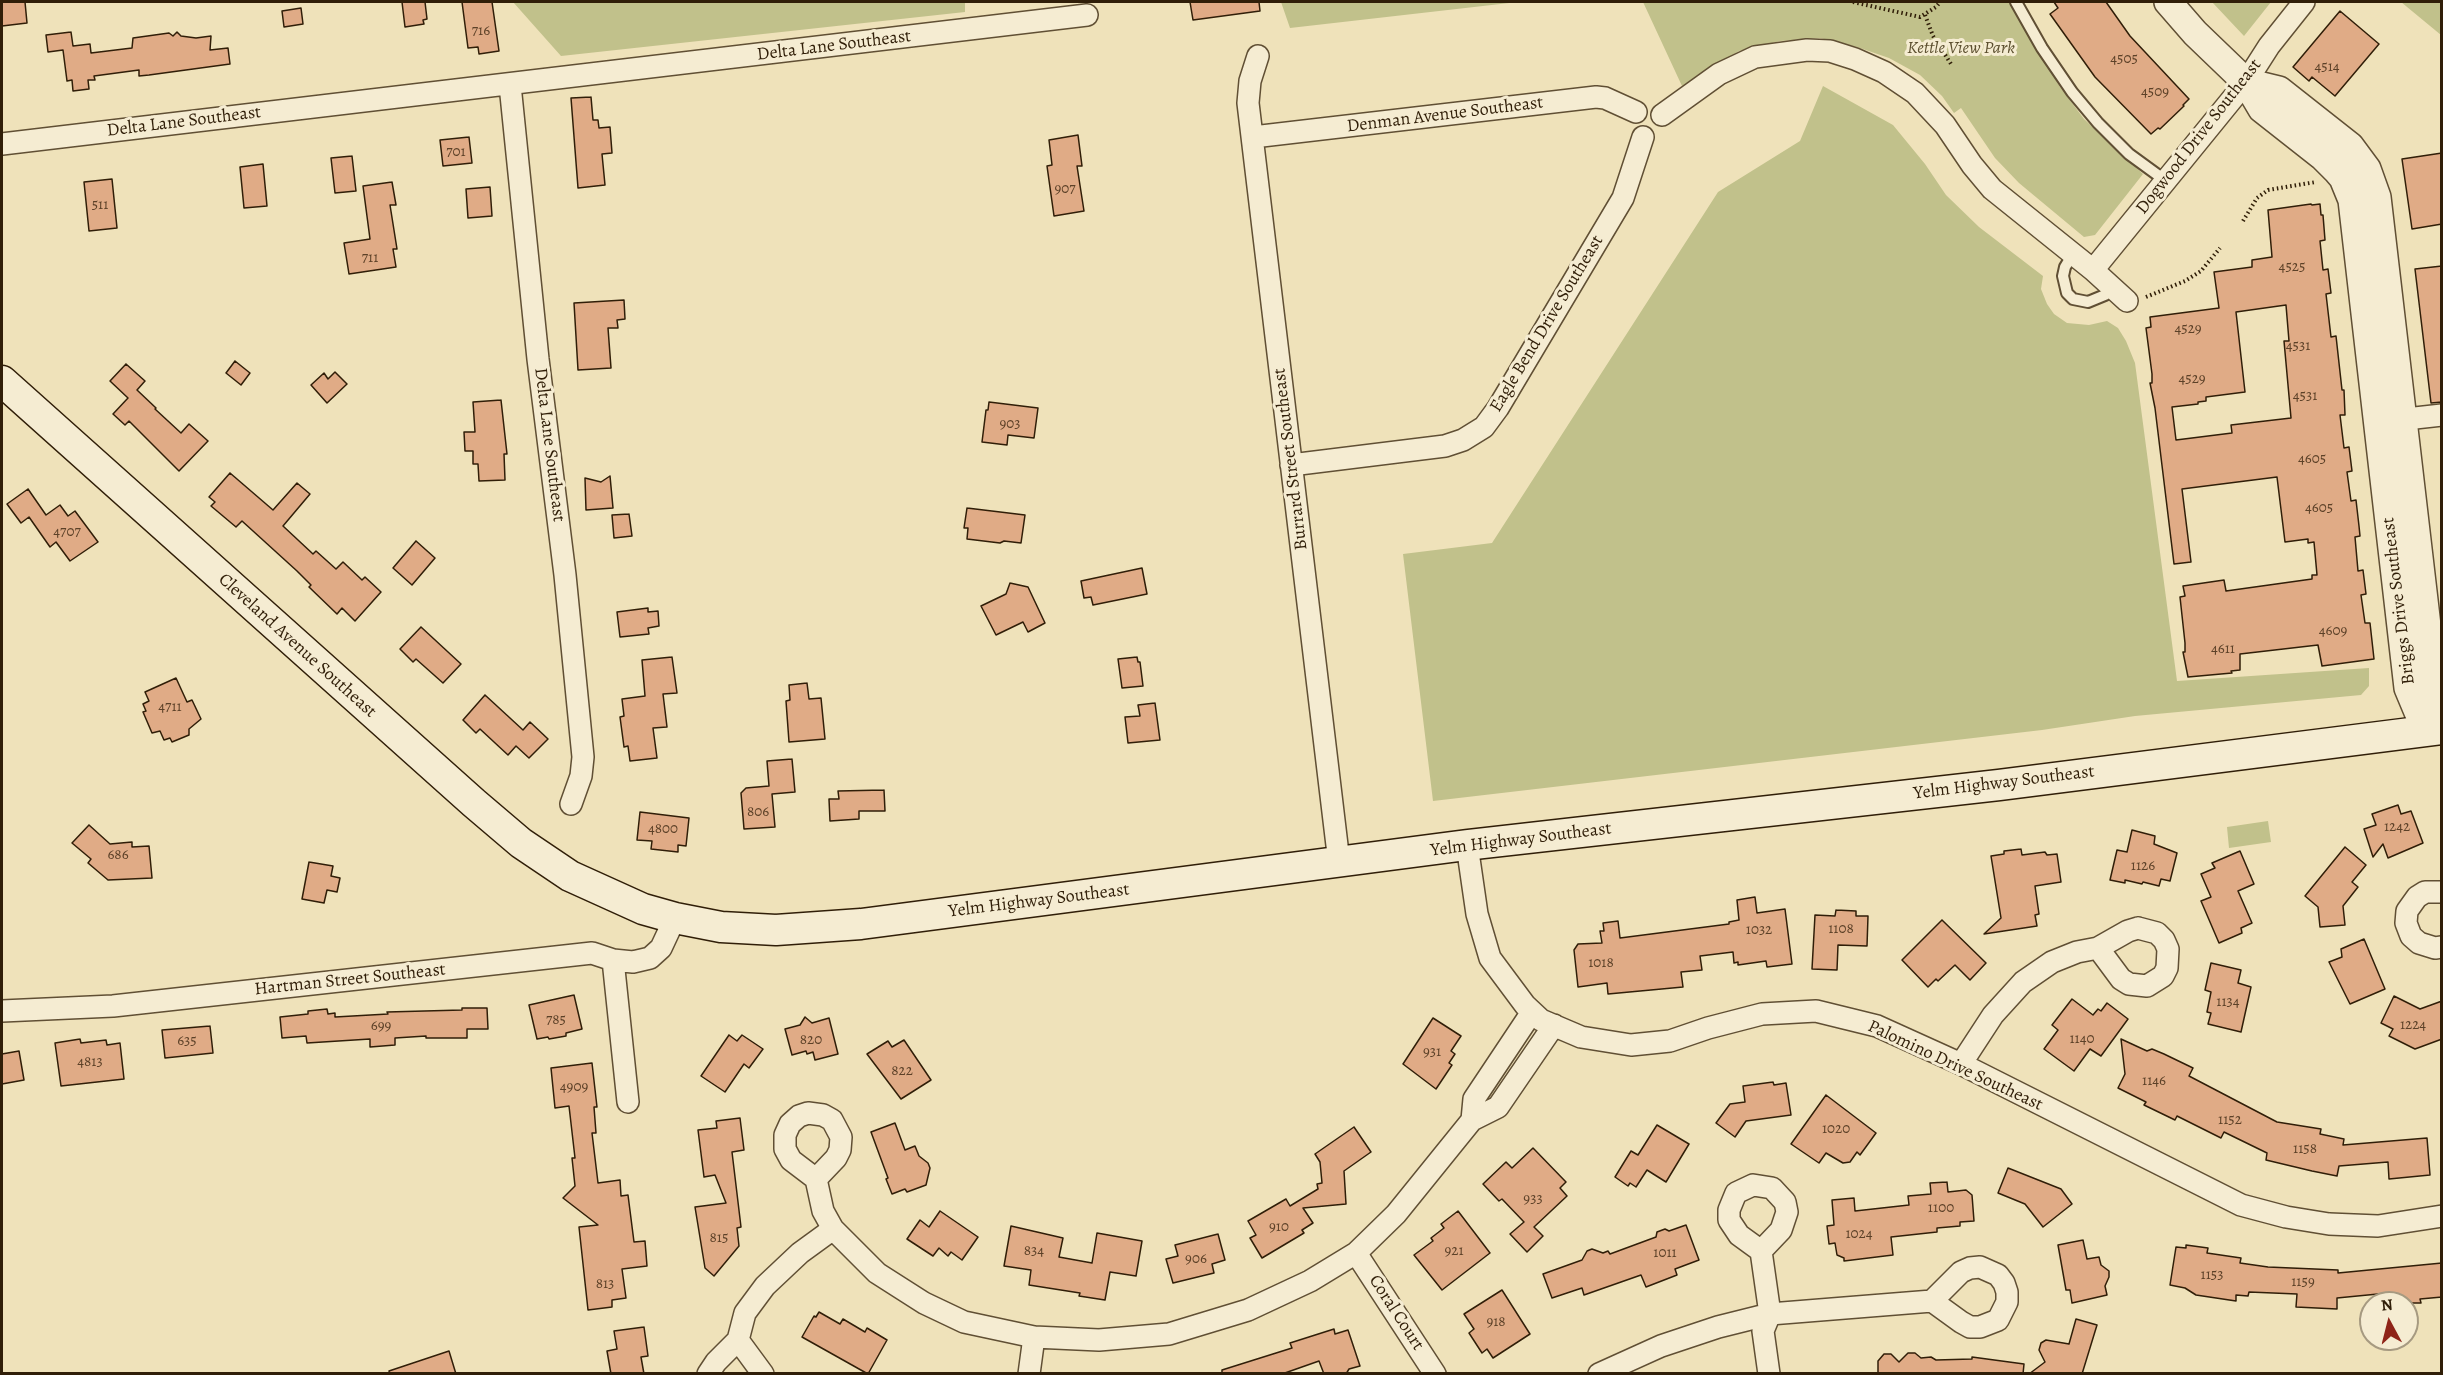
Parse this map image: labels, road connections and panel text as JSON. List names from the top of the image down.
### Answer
{
  "streets": {
    "main road": ["Cleveland Avenue Southeast", "Yelm Highway Southeast"],
    "street": [
      "Delta Lane Southeast",
      "Denman Avenue Southeast",
      "Dogwood Drive Southeast",
      "Eagle Bend Drive Southeast",
      "Burrard Street Southeast",
      "Briggs Drive Southeast",
      "Hartman Street Southeast",
      "Palomino Drive Southeast",
      "Coral Court"
    ]
  },
  "crossings": [
    ["Denman Avenue Southeast", "Eagle Bend Drive Southeast"],
    ["Denman Avenue Southeast", "Burrard Street Southeast"],
    ["Dogwood Drive Southeast", "Briggs Drive Southeast"],
    ["Eagle Bend Drive Southeast", "Burrard Street Southeast"],
    ["Burrard Street Southeast", "Yelm Highway Southeast"],
    ["Briggs Drive Southeast", "Yelm Highway Southeast"],
    ["Cleveland Avenue Southeast", "Yelm Highway Southeast"],
    ["Yelm Highway Southeast", "Hartman Street Southeast"],
    ["Yelm Highway Southeast", "Palomino Drive Southeast"]
  ],
  "parks": ["Kettle View Park"],
  "house_numbers": [
    "716",
    "4505",
    "4514",
    "4509",
    "701",
    "907",
    "511",
    "711",
    "4525",
    "4529",
    "4531",
    "4529",
    "4531",
    "903",
    "4605",
    "4605",
    "4707",
    "4609",
    "4611",
    "4711",
    "806",
    "1242",
    "4800",
    "686",
    "1126",
    "1108",
    "1032",
    "1018",
    "1134",
    "785",
    "1224",
    "699",
    "1140",
    "820",
    "635",
    "931",
    "4813",
    "822",
    "1146",
    "4909",
    "1152",
    "1020",
    "1158",
    "933",
    "1100",
    "910",
    "1024",
    "815",
    "834",
    "921",
    "1011",
    "906",
    "1153",
    "1159",
    "813",
    "918"
  ],
  "north": "top"
}
